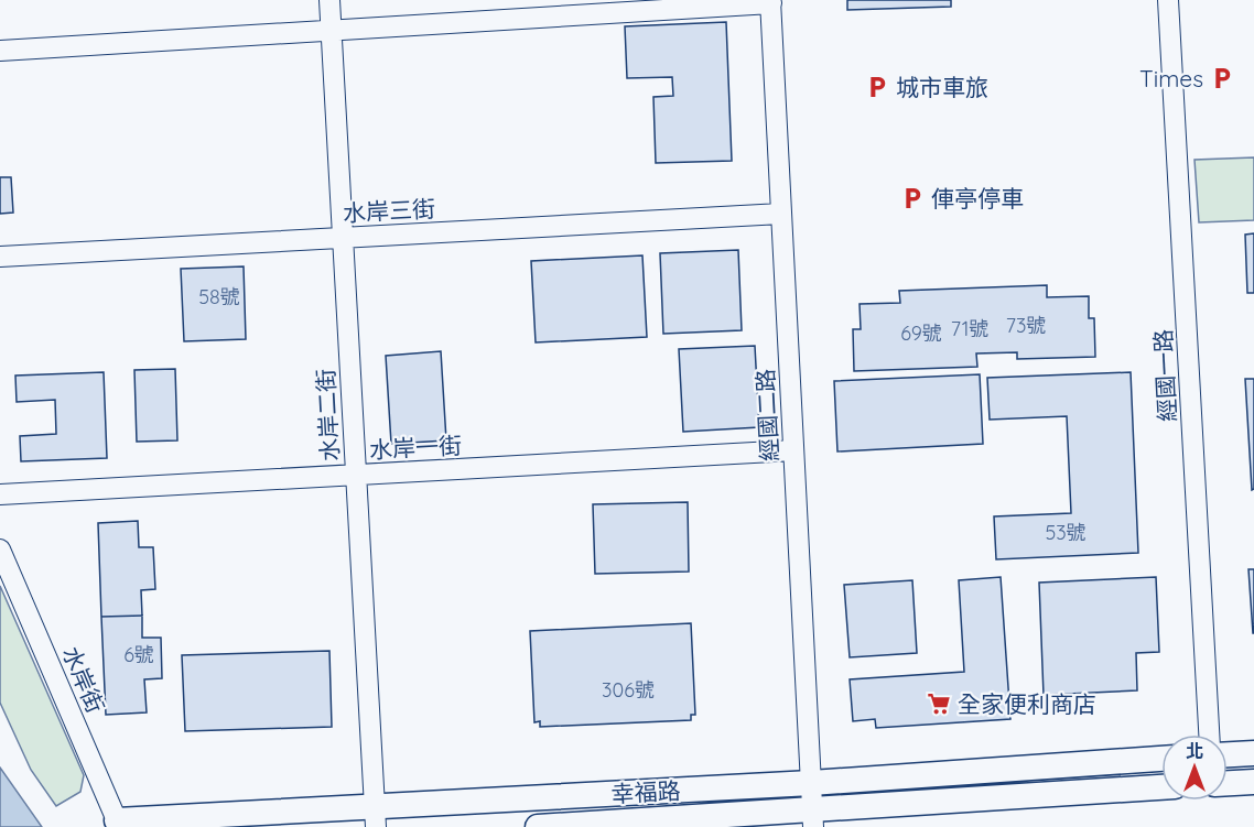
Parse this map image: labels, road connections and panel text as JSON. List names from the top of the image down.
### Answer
{
  "streets": {
    "street": [
      "水岸三街",
      "經國一路",
      "水岸二街",
      "經國二路",
      "水岸一街",
      "水岸街",
      "幸福路"
    ]
  },
  "crossings": [
    ["水岸三街", "水岸二街"],
    ["水岸三街", "經國二路"],
    ["水岸二街", "水岸一街"],
    ["水岸二街", "幸福路"],
    ["經國二路", "水岸一街"],
    ["經國二路", "幸福路"],
    ["水岸街", "幸福路"]
  ],
  "places": {
    "parking": ["Times", "城市車旅", "俥亭停車"],
    "supermarket": ["全家便利商店"]
  },
  "house_numbers": [
    "58號",
    "73號",
    "71號",
    "69號",
    "53號",
    "6號",
    "306號"
  ],
  "north": "top"
}
